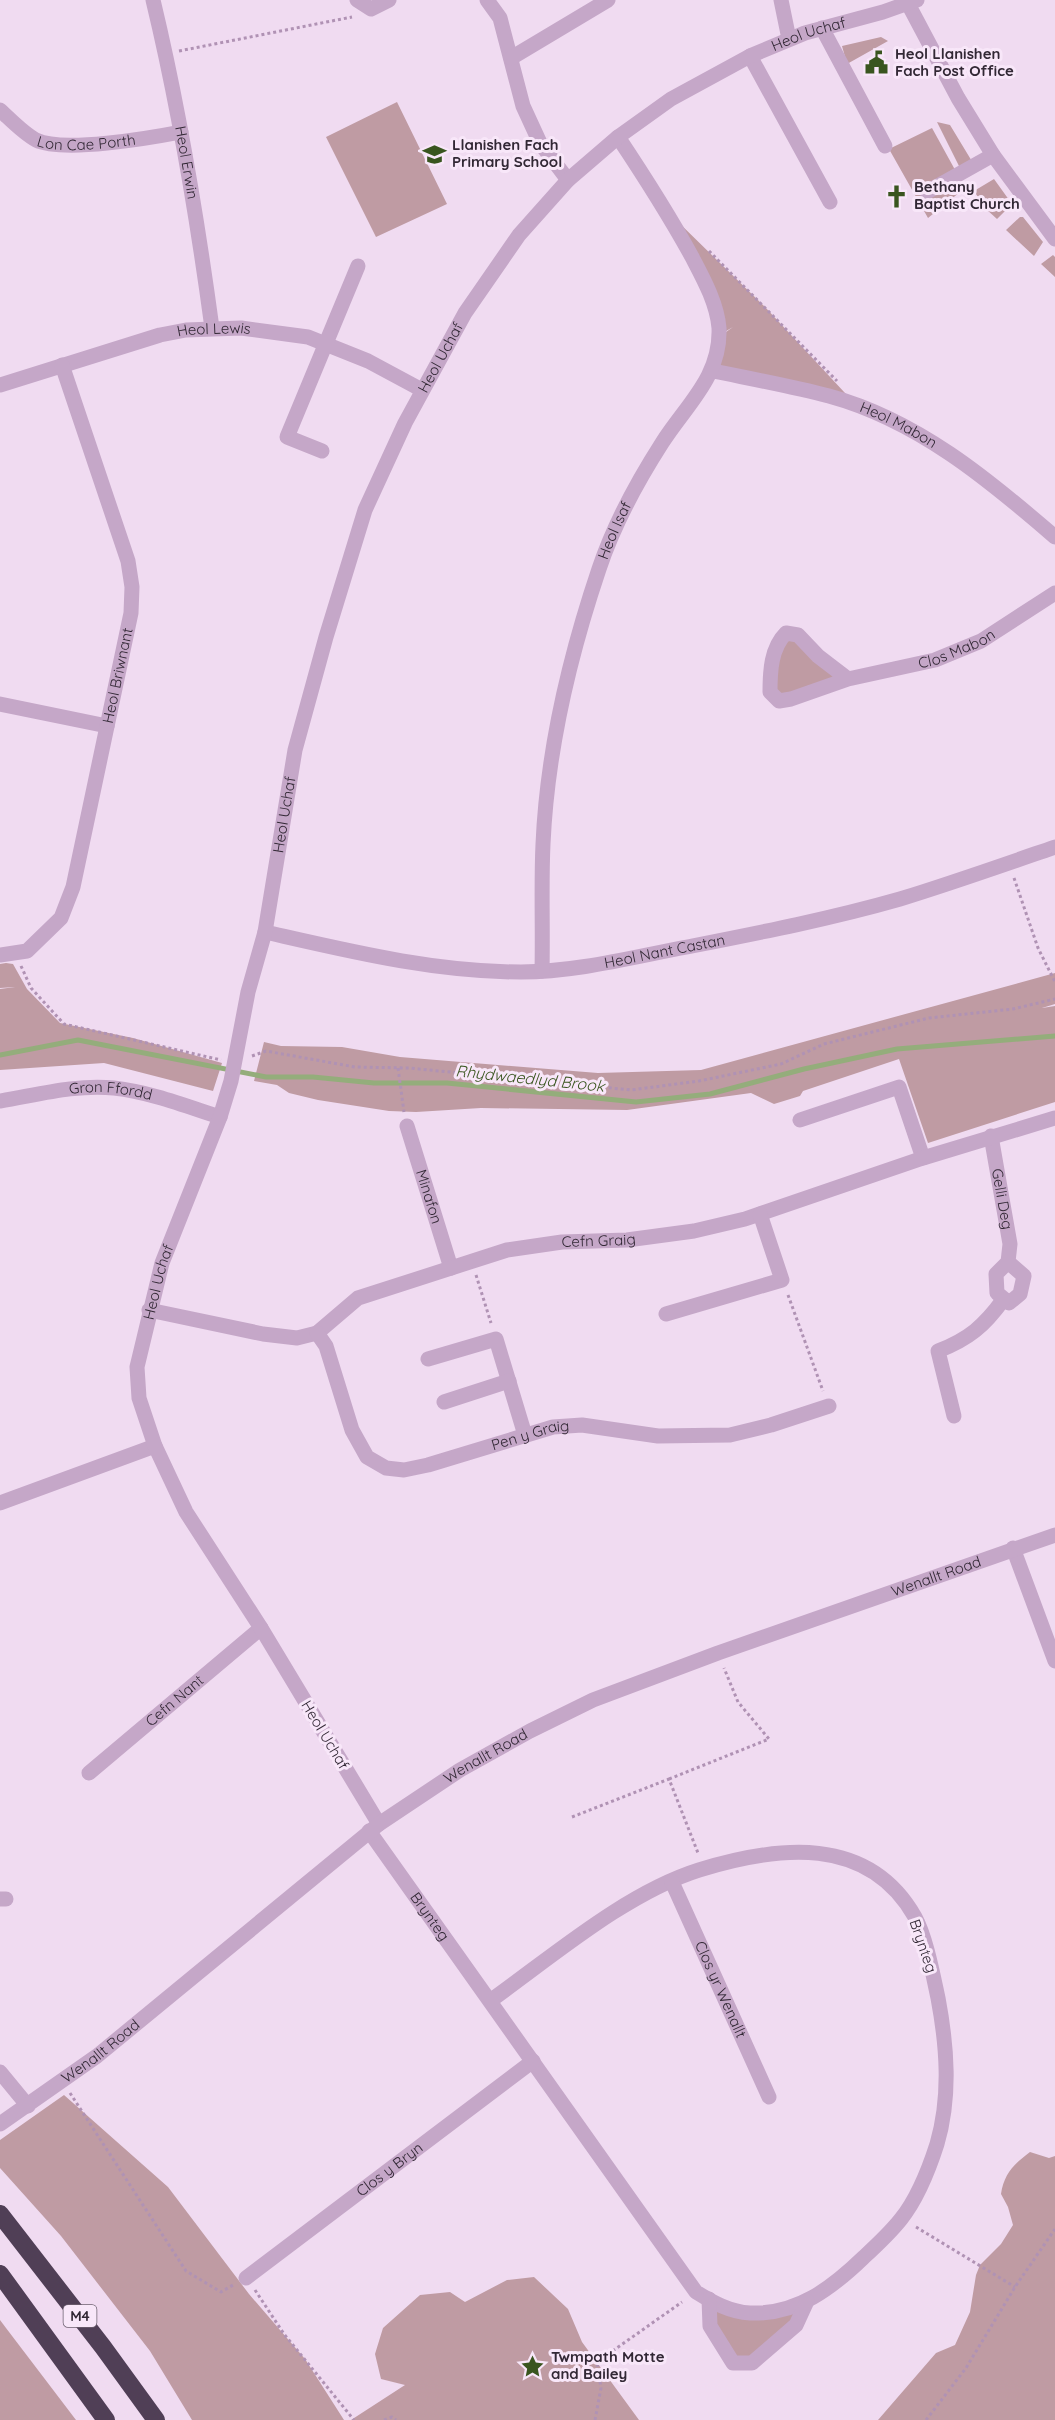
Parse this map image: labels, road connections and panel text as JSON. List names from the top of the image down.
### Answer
{
  "streets": {
    "highway": ["M4"],
    "street": [
      "Heol Uchaf",
      "Lon Cae Porth",
      "Heol Erwin",
      "Heol Lewis",
      "Heol Mabon",
      "Heol Isaf",
      "Clos Mabon",
      "Heol Briwnant",
      "Heol Nant Castan",
      "Gron Ffordd",
      "Minafon",
      "Gelli Deg",
      "Cefn Graig",
      "Pen y Graig",
      "Wenallt Road",
      "Cefn Nant",
      "Brynteg",
      "Clos yr Wenallt",
      "Clos y Bryn"
    ]
  },
  "crossings": [
    ["Heol Uchaf", "Heol Lewis"],
    ["Heol Uchaf", "Heol Isaf"],
    ["Heol Uchaf", "Heol Nant Castan"],
    ["Heol Uchaf", "Gron Ffordd"],
    ["Heol Uchaf", "Wenallt Road"],
    ["Heol Uchaf", "Cefn Nant"],
    ["Heol Uchaf", "Brynteg"],
    ["Lon Cae Porth", "Heol Erwin"],
    ["Heol Erwin", "Heol Lewis"],
    ["Heol Lewis", "Heol Briwnant"],
    ["Heol Mabon", "Heol Isaf"],
    ["Heol Isaf", "Heol Nant Castan"],
    ["Minafon", "Cefn Graig"],
    ["Gelli Deg", "Cefn Graig"],
    ["Cefn Graig", "Pen y Graig"],
    ["Wenallt Road", "Brynteg"],
    ["Brynteg", "Clos yr Wenallt"],
    ["Brynteg", "Clos y Bryn"]
  ],
  "water": ["Rhydwaedlyd Brook"],
  "places": {
    "public building": ["Heol Llanishen Fach Post Office"],
    "school or university": ["Llanishen Fach Primary School"],
    "church": ["Bethany Baptist Church"],
    "place": ["Twmpath Motte and Bailey"]
  }
}
